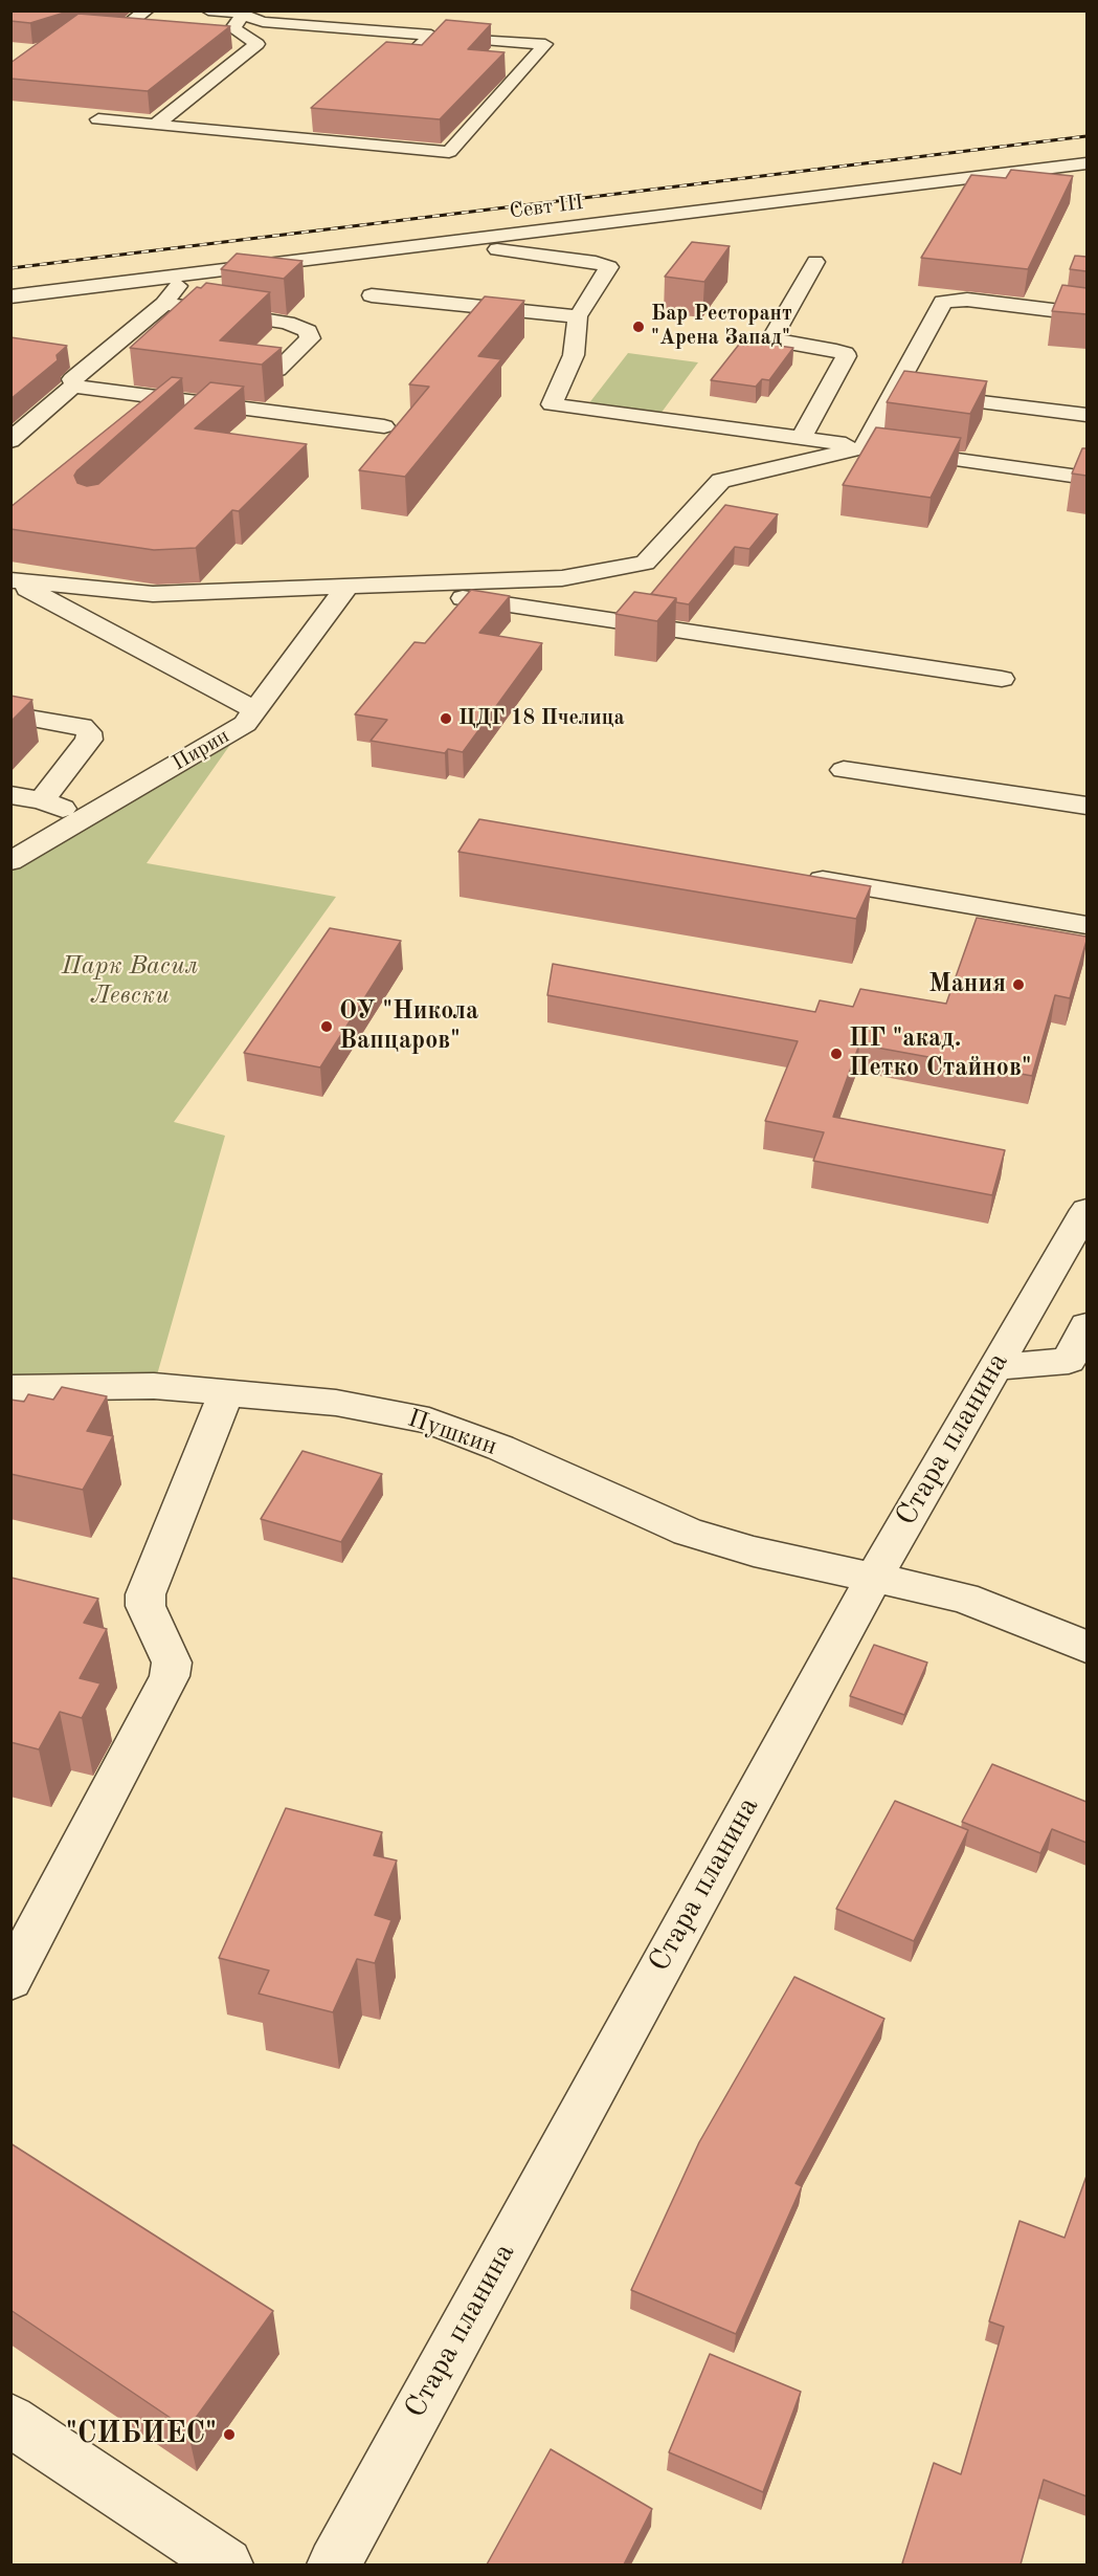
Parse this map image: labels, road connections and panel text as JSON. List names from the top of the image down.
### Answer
{
  "streets": {
    "street": [
      "Севт III",
      "Пирин",
      "Пушкин",
      "Стара планина"
    ]
  },
  "crossings": [
    ["Пушкин", "Стара планина"]
  ],
  "parks": ["Парк Васил Левски"],
  "places": [
    "Бар Ресторант \"Арена Запад\"",
    "ЦДГ 18 Пчелица",
    "Мания",
    "ОУ \"Никола Вапцаров\"",
    "ПГ \"акад. Петко Стайнов\"",
    "\"СИБИЕС\""
  ]
}
